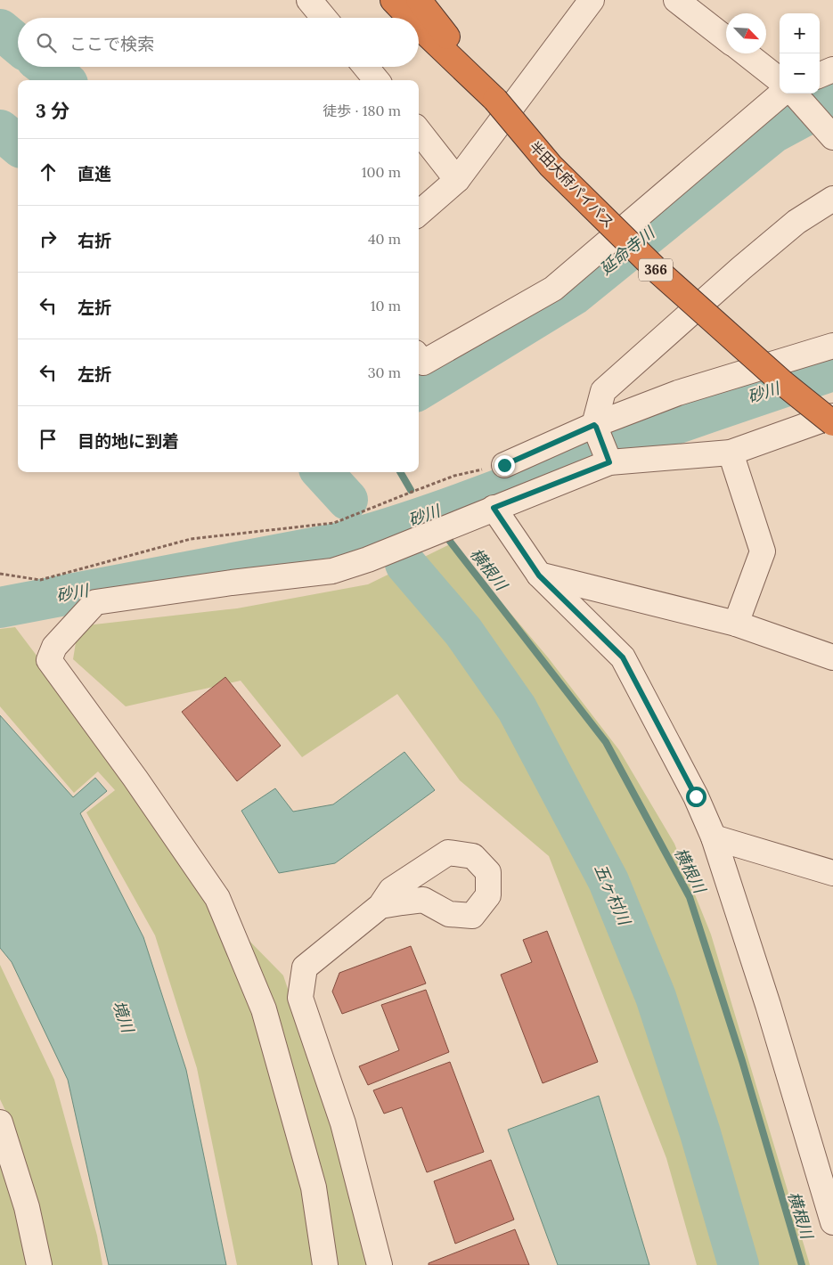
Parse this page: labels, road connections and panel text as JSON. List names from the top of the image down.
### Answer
{
  "streets": {
    "highway": ["半田大府パイパス", "366"]
  },
  "crossings": [
    ["半田大府パイパス", "366"]
  ],
  "water": [
    "延命寺川",
    "砂川",
    "横根川",
    "五ヶ村川",
    "境川"
  ],
  "north": "bottom right",
  "page": {
    "map_buttons": ["+", "−"],
    "search": "ここで検索",
    "heading": ["3 分", "徒歩 · 180 m"],
    "list": [
      ["直進", "100 m"],
      ["右折", "40 m"],
      ["左折", "10 m"],
      ["左折", "30 m"],
      "目的地に到着"
    ]
  }
}
